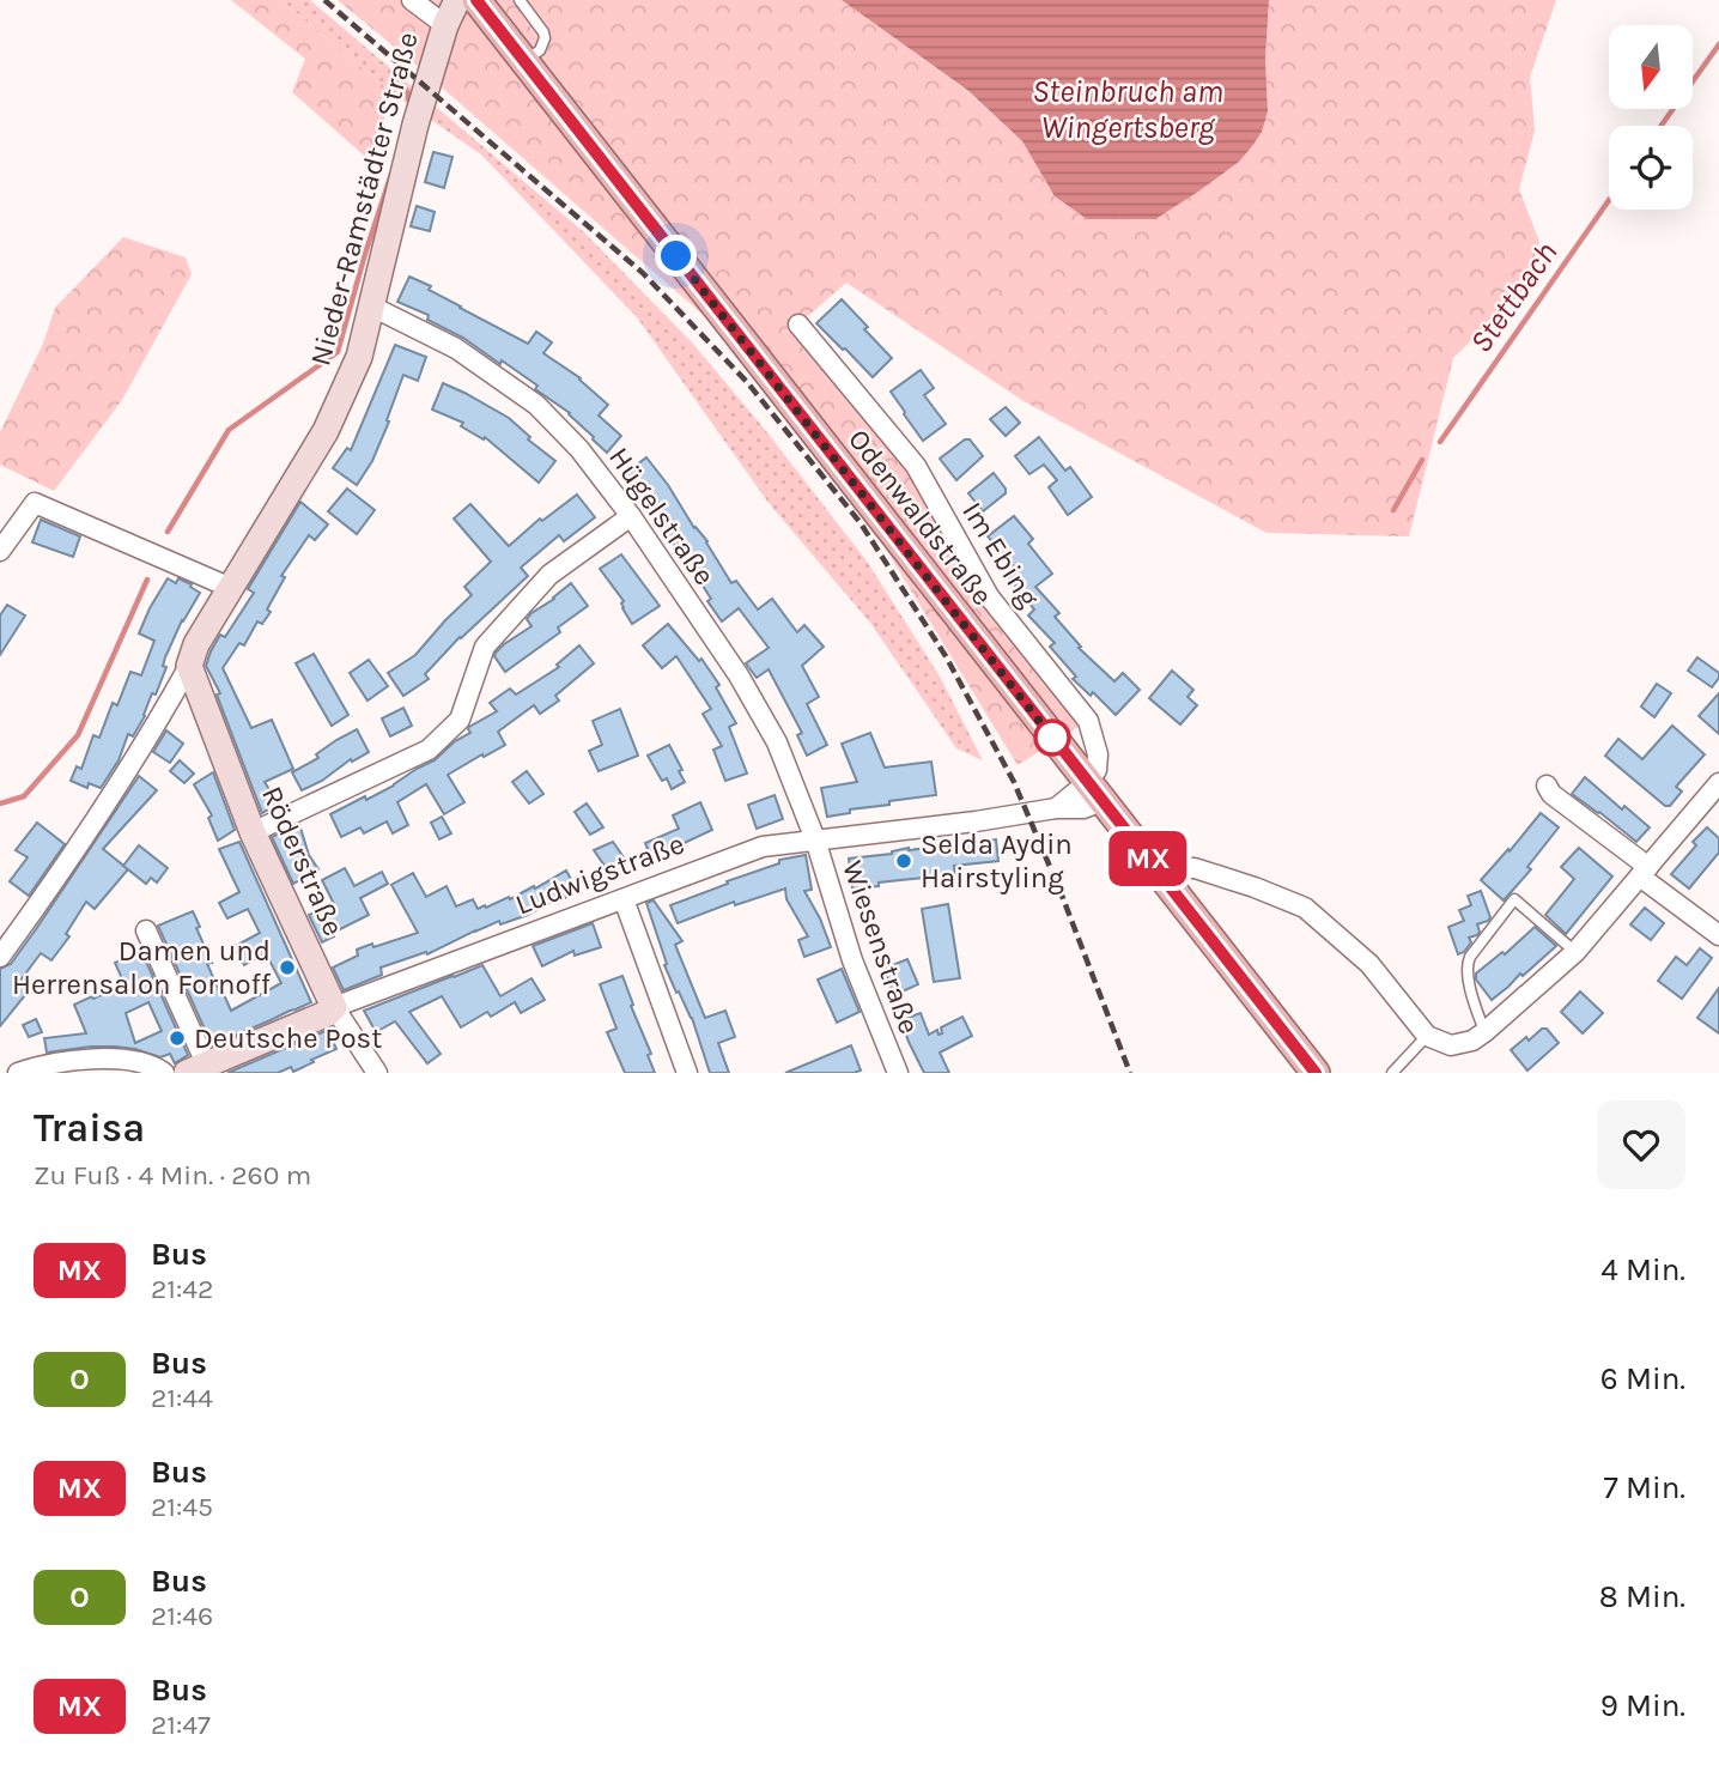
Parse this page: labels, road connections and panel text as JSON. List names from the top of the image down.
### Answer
{
  "streets": {
    "main road": ["Odenwaldstraße"],
    "street": [
      "Nieder-Ramstädter Straße",
      "Hügelstraße",
      "Im Ebing",
      "Röderstraße",
      "Ludwigstraße",
      "Wiesenstraße"
    ]
  },
  "crossings": [
    ["Nieder-Ramstädter Straße", "Hügelstraße"],
    ["Nieder-Ramstädter Straße", "Röderstraße"],
    ["Hügelstraße", "Ludwigstraße"],
    ["Hügelstraße", "Wiesenstraße"],
    ["Odenwaldstraße", "Im Ebing"],
    ["Odenwaldstraße", "Ludwigstraße"],
    ["Im Ebing", "Ludwigstraße"],
    ["Röderstraße", "Ludwigstraße"],
    ["Ludwigstraße", "Wiesenstraße"]
  ],
  "water": ["Steinbruch am Wingertsberg", "Stettbach"],
  "places": ["Selda Aydin Hairstyling", "Damen und Herrensalon Fornoff", "Deutsche Post"],
  "lines": ["bus line MX"],
  "north": "bottom",
  "page": {
    "on_map": "MX",
    "heading": ["Traisa", "Zu Fuß · 4 Min. · 260 m"],
    "list": [
      {
        "mark": "MX",
        "name": "Bus",
        "note": "21:42",
        "value": "4 Min."
      },
      {
        "mark": "O",
        "name": "Bus",
        "note": "21:44",
        "value": "6 Min."
      },
      {
        "mark": "MX",
        "name": "Bus",
        "note": "21:45",
        "value": "7 Min."
      },
      {
        "mark": "O",
        "name": "Bus",
        "note": "21:46",
        "value": "8 Min."
      },
      {
        "mark": "MX",
        "name": "Bus",
        "note": "21:47",
        "value": "9 Min."
      }
    ]
  }
}
